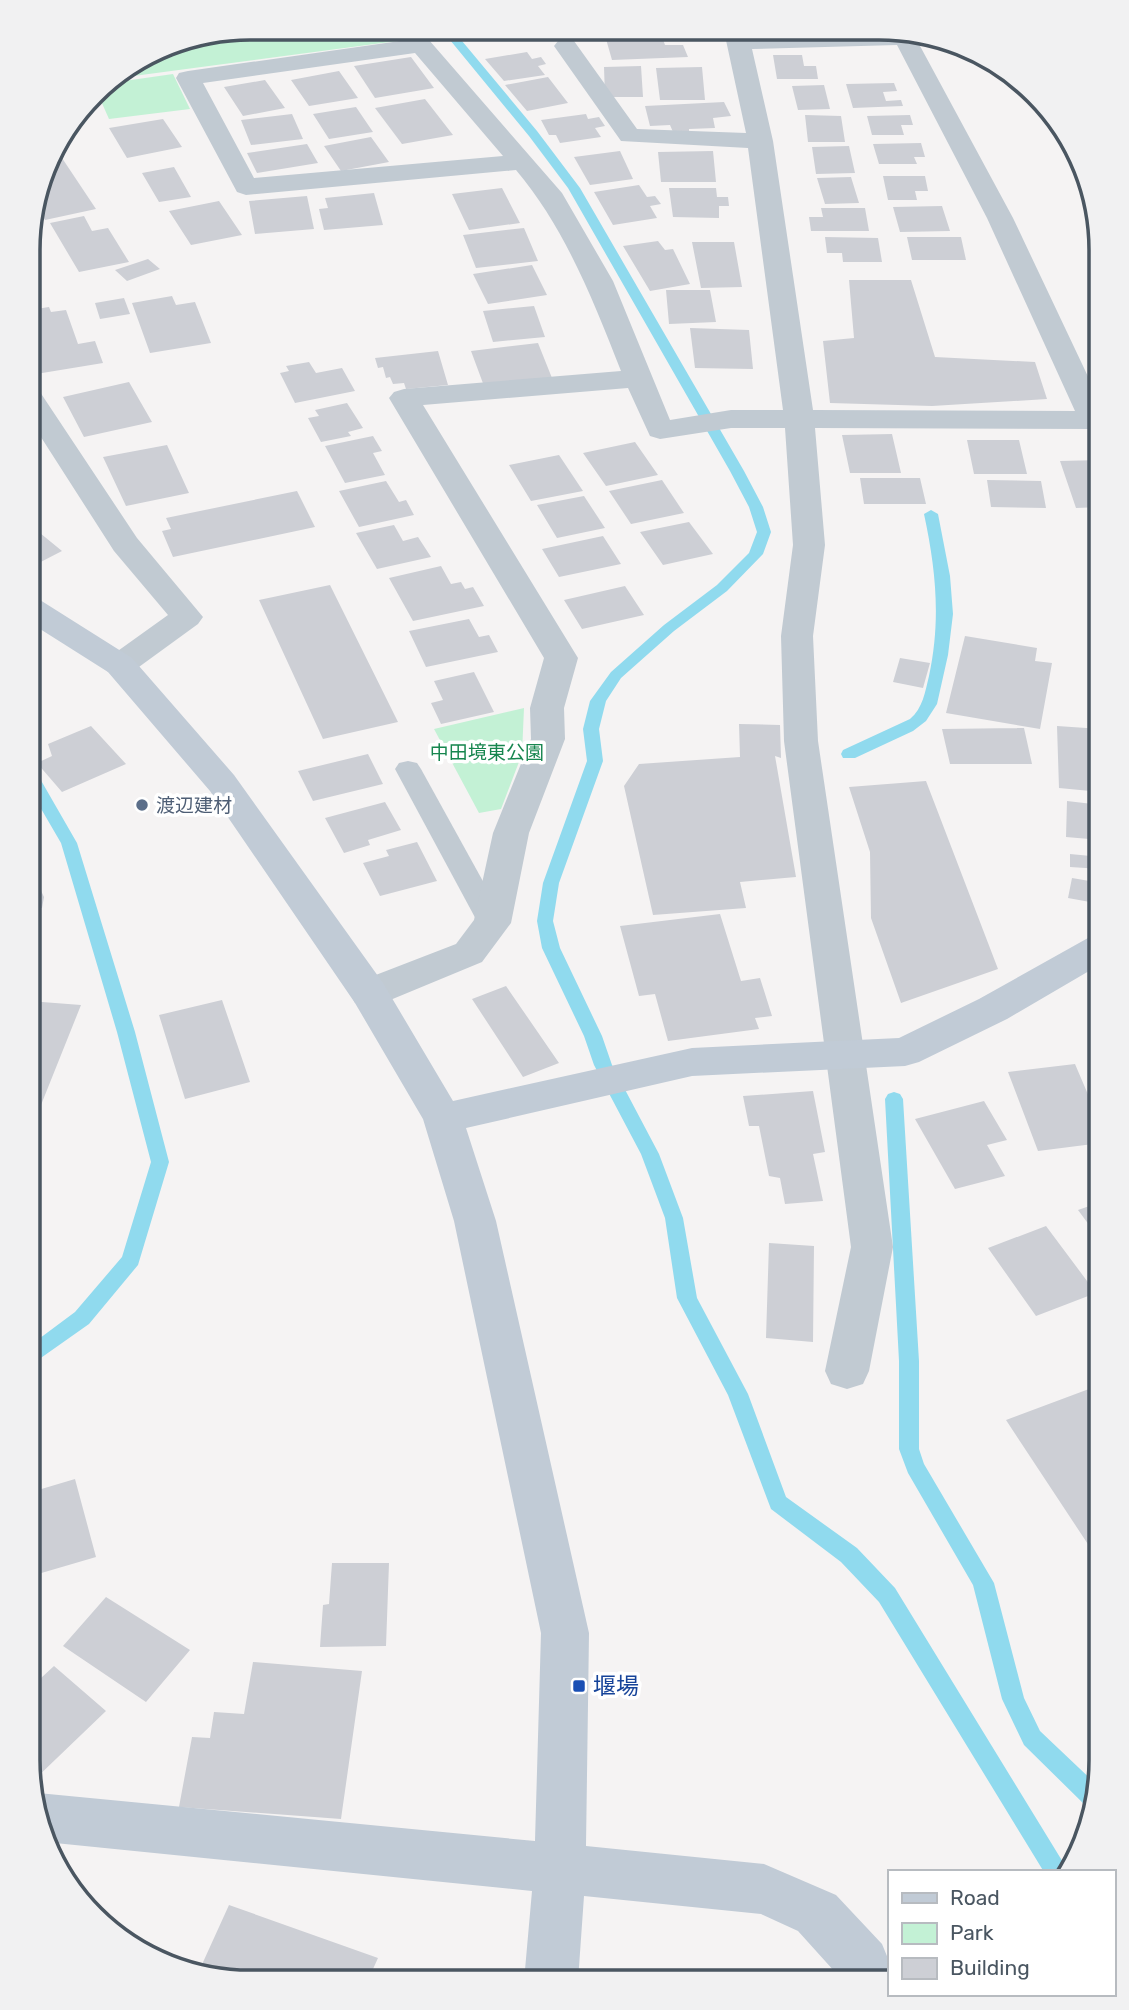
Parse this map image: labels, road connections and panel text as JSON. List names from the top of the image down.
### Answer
{
  "parks": ["中田境東公園"],
  "places": {
    "other": ["渡辺建材"],
    "transit": ["堰場"]
  },
  "legend": ["Road", "Park", "Building"]
}
